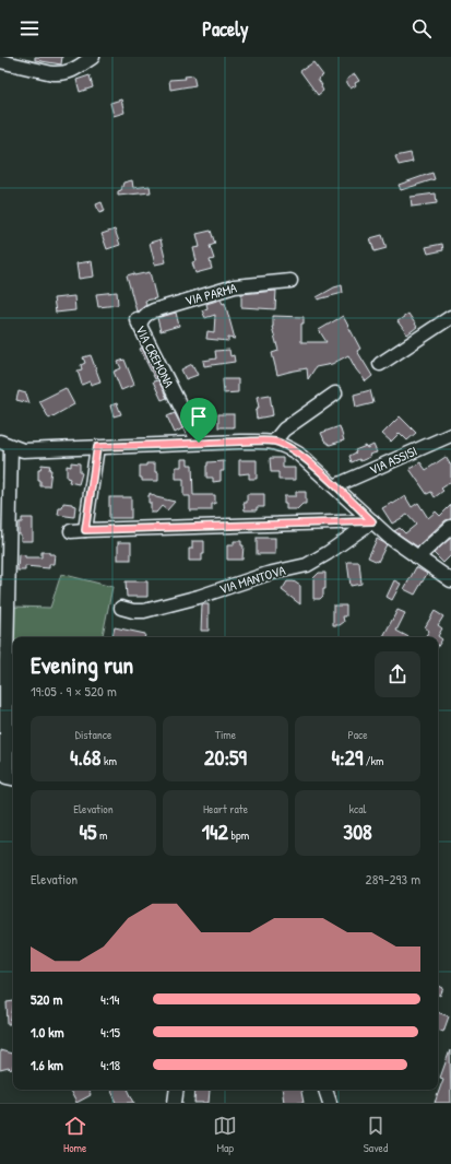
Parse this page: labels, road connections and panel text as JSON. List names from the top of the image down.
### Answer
{
  "streets": {
    "street": [
      "VIA PARMA",
      "VIA CREMONA",
      "VIA ASSISI",
      "VIA MANTOVA"
    ]
  },
  "crossings": [
    ["VIA PARMA", "VIA CREMONA"]
  ],
  "page": {
    "header": "Pacely",
    "heading": ["Evening run", "19:05 · 9 × 520 m"],
    "stats": [
      ["Distance", "4.68 km"],
      ["Time", "20:59"],
      ["Pace", "4:29 /km"],
      ["Elevation", "45 m"],
      ["Heart rate", "142 bpm"],
      ["kcal", "308"]
    ],
    "chart": ["Elevation", "289–293 m"],
    "list": [
      {
        "name": "520 m",
        "note": "4:14"
      },
      {
        "name": "1.0 km",
        "note": "4:15"
      },
      {
        "name": "1.6 km",
        "note": "4:18"
      }
    ],
    "tabs": ["Home", "Map", "Saved"]
  }
}
